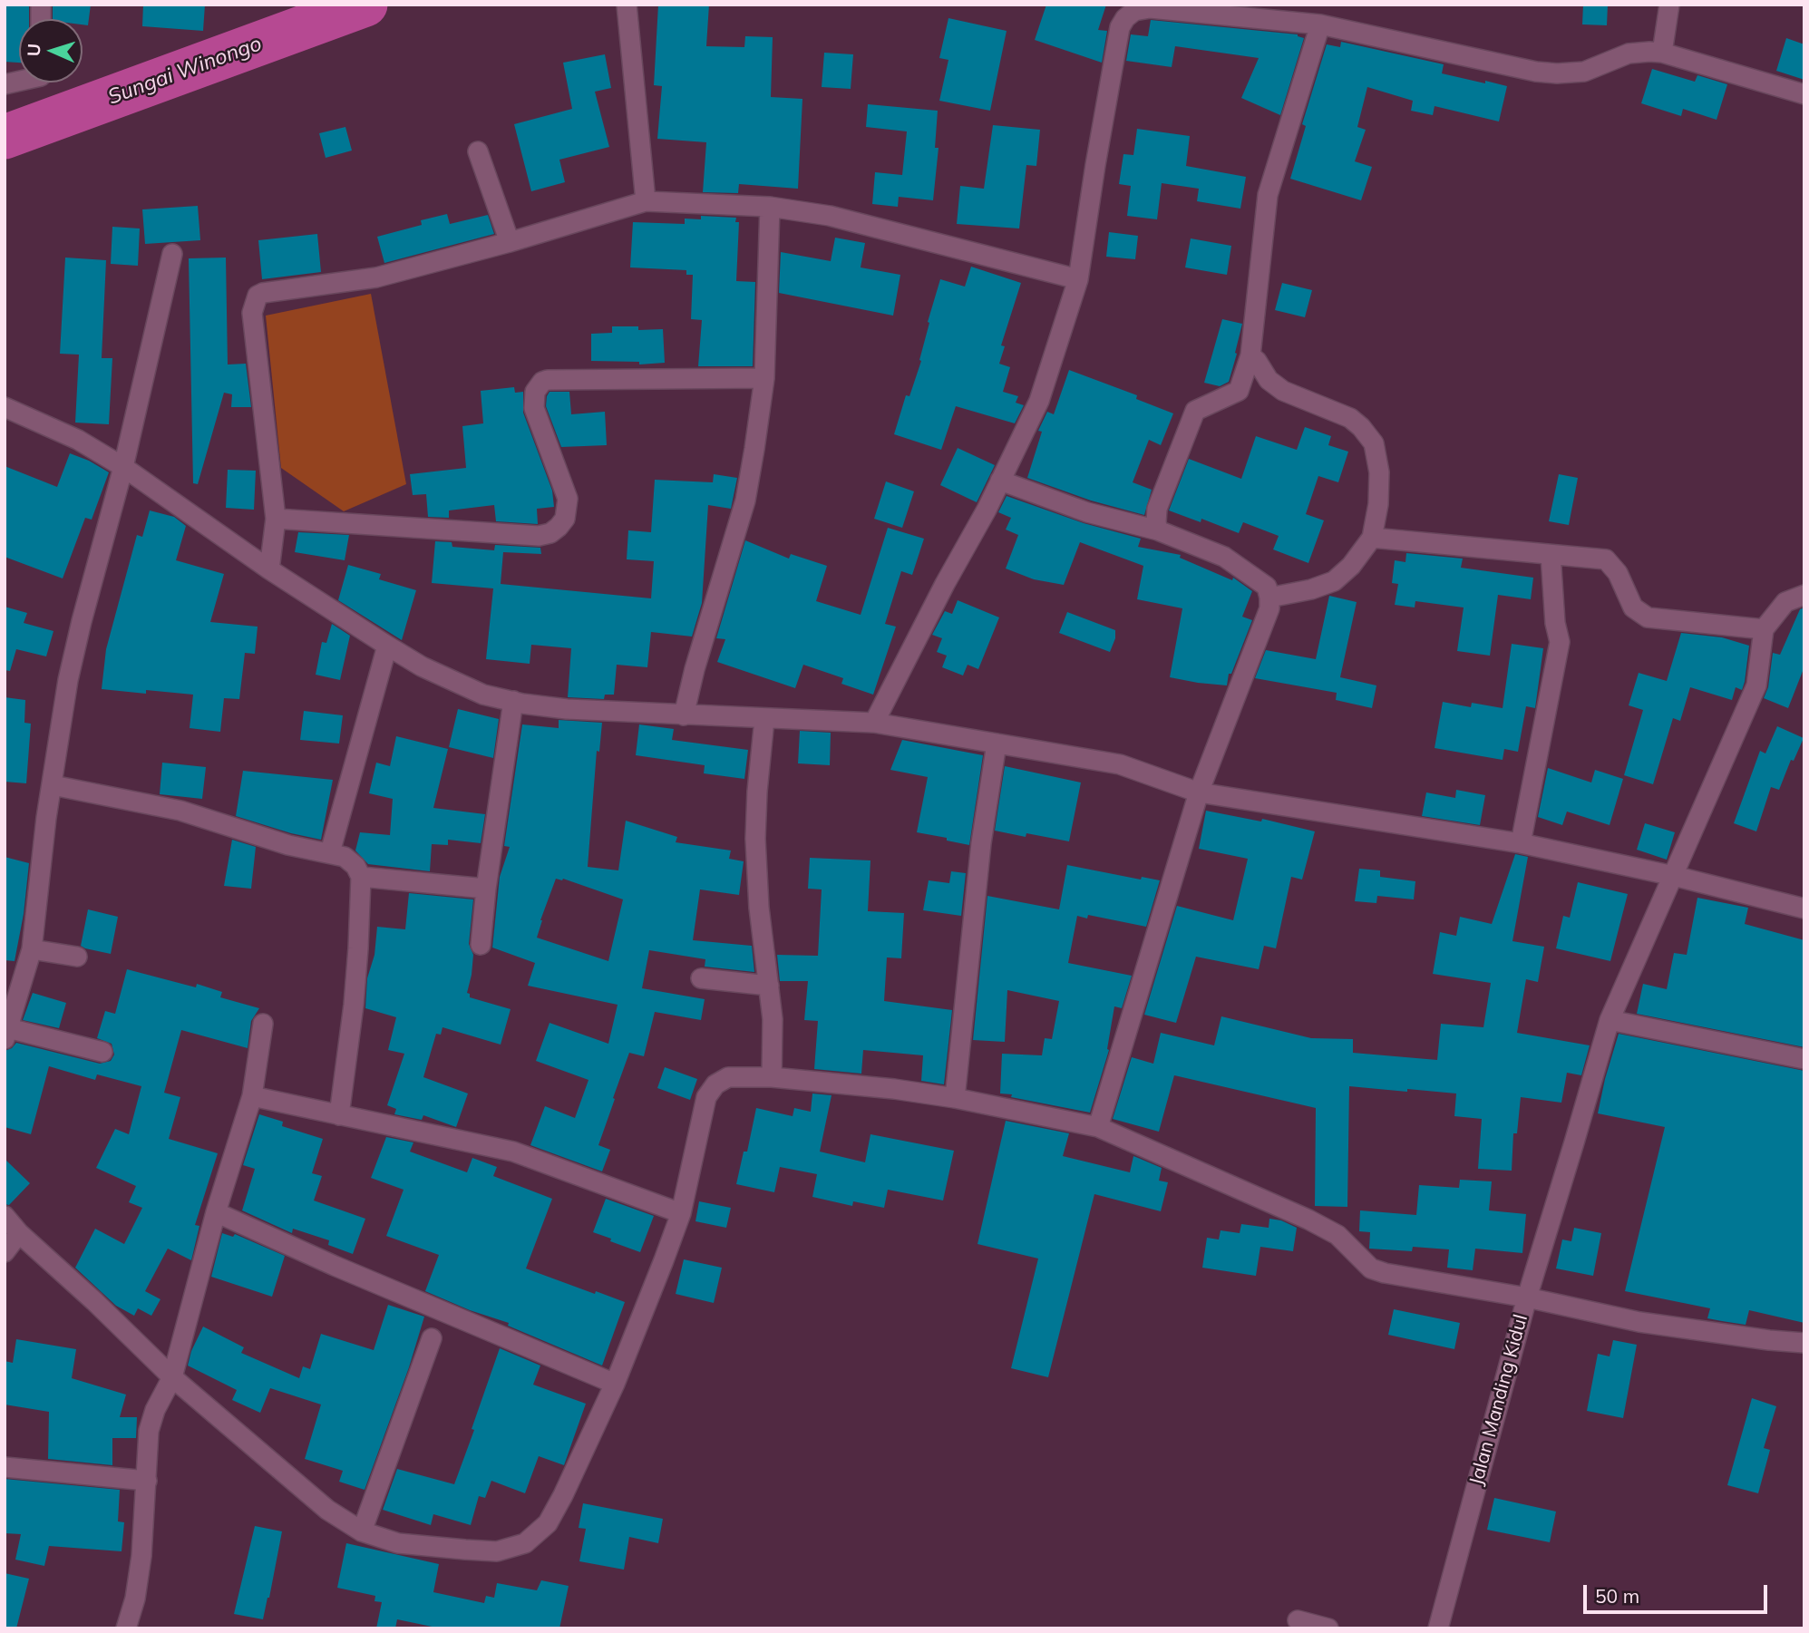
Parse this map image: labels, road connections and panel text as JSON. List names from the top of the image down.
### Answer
{
  "streets": {
    "street": ["Jalan Manding Kidul"]
  },
  "water": ["Sungai Winongo"],
  "scale_bar": "50 m",
  "north": "left"
}
